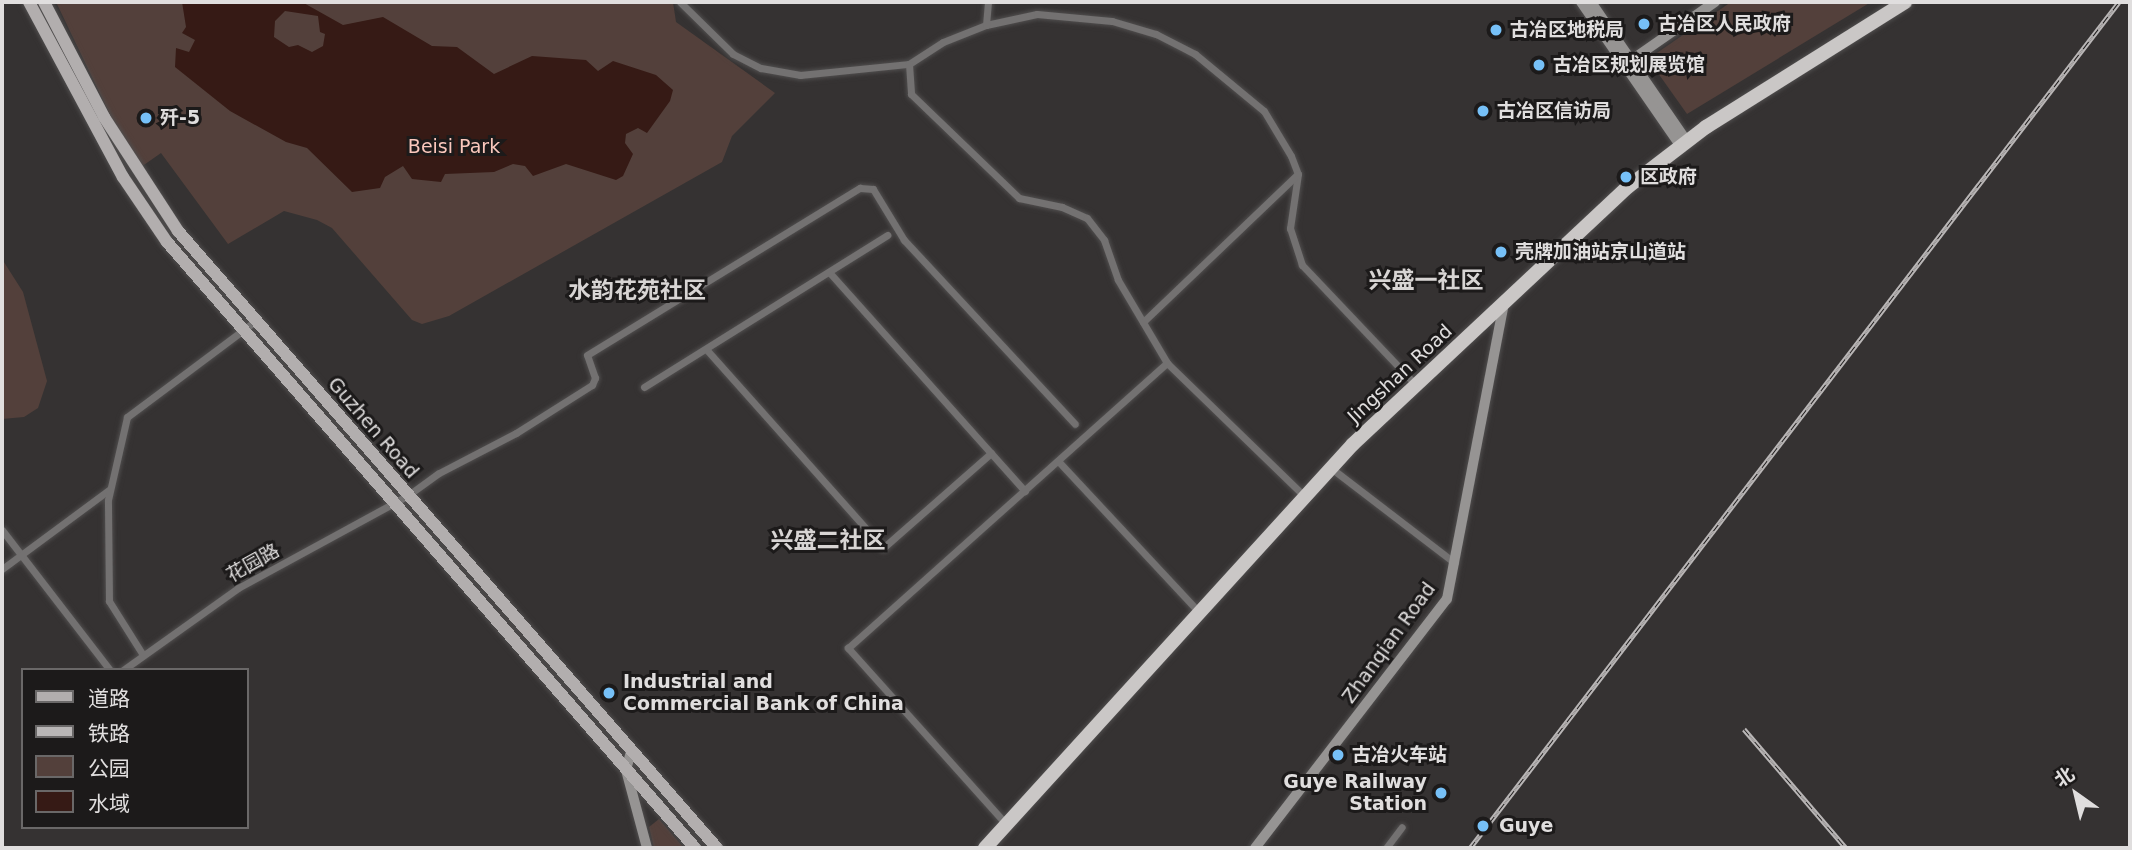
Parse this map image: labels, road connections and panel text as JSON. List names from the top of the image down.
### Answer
{
  "streets": {
    "highway": ["Jingshan Road"],
    "main road": ["Guzhen Road"],
    "street": ["花园路", "Zhanqian Road"]
  },
  "crossings": [
    ["Jingshan Road", "Zhanqian Road"],
    ["Guzhen Road", "花园路"]
  ],
  "districts": ["兴盛一社区", "水韵花苑社区", "兴盛二社区"],
  "parks": ["Beisi Park"],
  "places": [
    "古冶区人民政府",
    "古冶区地税局",
    "古冶区规划展览馆",
    "古冶区信访局",
    "歼-5",
    "区政府",
    "壳牌加油站京山道站",
    "Industrial and Commercial Bank of China",
    "古冶火车站",
    "Guye Railway Station",
    "Guye"
  ],
  "legend": [
    "道路",
    "铁路",
    "公园",
    "水域"
  ],
  "north": "top left"
}
